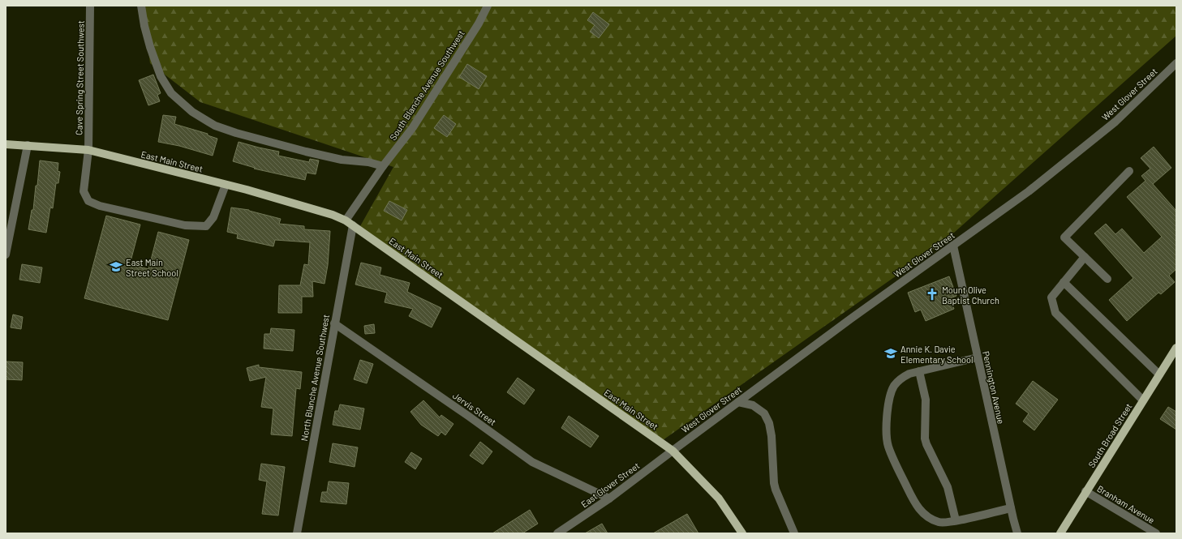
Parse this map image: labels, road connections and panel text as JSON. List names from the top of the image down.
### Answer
{
  "streets": {
    "main road": ["East Main Street", "South Broad Street"],
    "street": [
      "Cave Spring Street Southwest",
      "South Blanche Avenue Southwest",
      "West Glover Street",
      "North Blanche Avenue Southwest",
      "Pennington Avenue",
      "Jervis Street",
      "East Glover Street",
      "Branham Avenue"
    ]
  },
  "crossings": [
    ["Cave Spring Street Southwest", "East Main Street"],
    ["South Blanche Avenue Southwest", "East Main Street"],
    ["South Blanche Avenue Southwest", "North Blanche Avenue Southwest"],
    ["West Glover Street", "East Main Street"],
    ["West Glover Street", "Pennington Avenue"],
    ["West Glover Street", "East Glover Street"],
    ["East Main Street", "North Blanche Avenue Southwest"],
    ["East Main Street", "East Glover Street"],
    ["North Blanche Avenue Southwest", "Jervis Street"],
    ["Jervis Street", "East Glover Street"],
    ["South Broad Street", "Branham Avenue"]
  ],
  "places": {
    "school or university": ["East Main Street School", "Annie K. Davie Elementary School"],
    "church": ["Mount Olive Baptist Church"]
  }
}
